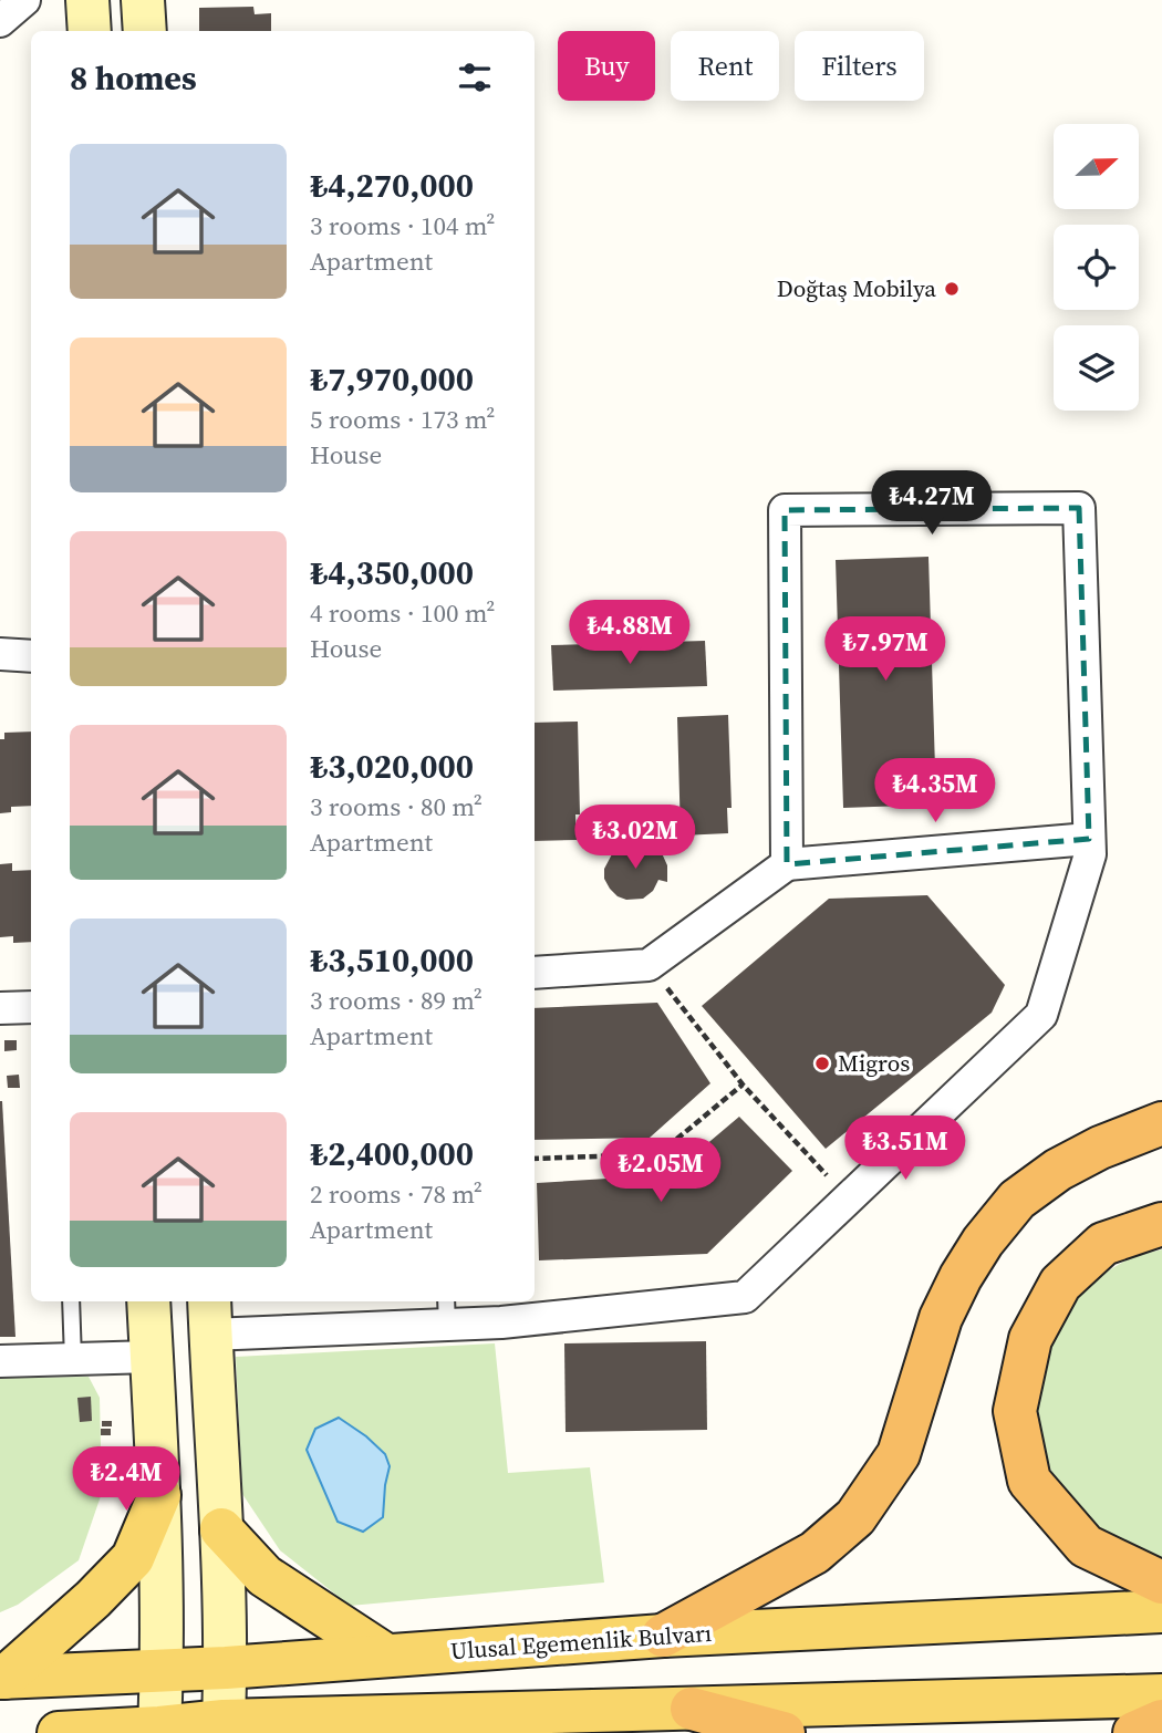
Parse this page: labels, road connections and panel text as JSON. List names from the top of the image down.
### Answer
{
  "streets": {
    "main road": ["Ulusal Egemenlik Bulvarı"]
  },
  "places": ["Doğtaş Mobilya", "Migros"],
  "north": "right",
  "page": {
    "chip": ["Buy", "Rent", "Filters"],
    "heading": "8 homes",
    "list": [
      {
        "name": "₺4,270,000",
        "note": "3 rooms · 104 m² · Apartment"
      },
      {
        "name": "₺7,970,000",
        "note": "5 rooms · 173 m² · House"
      },
      {
        "name": "₺4,350,000",
        "note": "4 rooms · 100 m² · House"
      },
      {
        "name": "₺3,020,000",
        "note": "3 rooms · 80 m² · Apartment"
      },
      {
        "name": "₺3,510,000",
        "note": "3 rooms · 89 m² · Apartment"
      },
      {
        "name": "₺2,400,000",
        "note": "2 rooms · 78 m² · Apartment"
      }
    ],
    "price": [
      "₺4.27M",
      "₺4.88M",
      "₺7.97M",
      "₺4.35M",
      "₺3.02M",
      "₺3.51M",
      "₺2.05M",
      "₺2.4M"
    ]
  }
}
